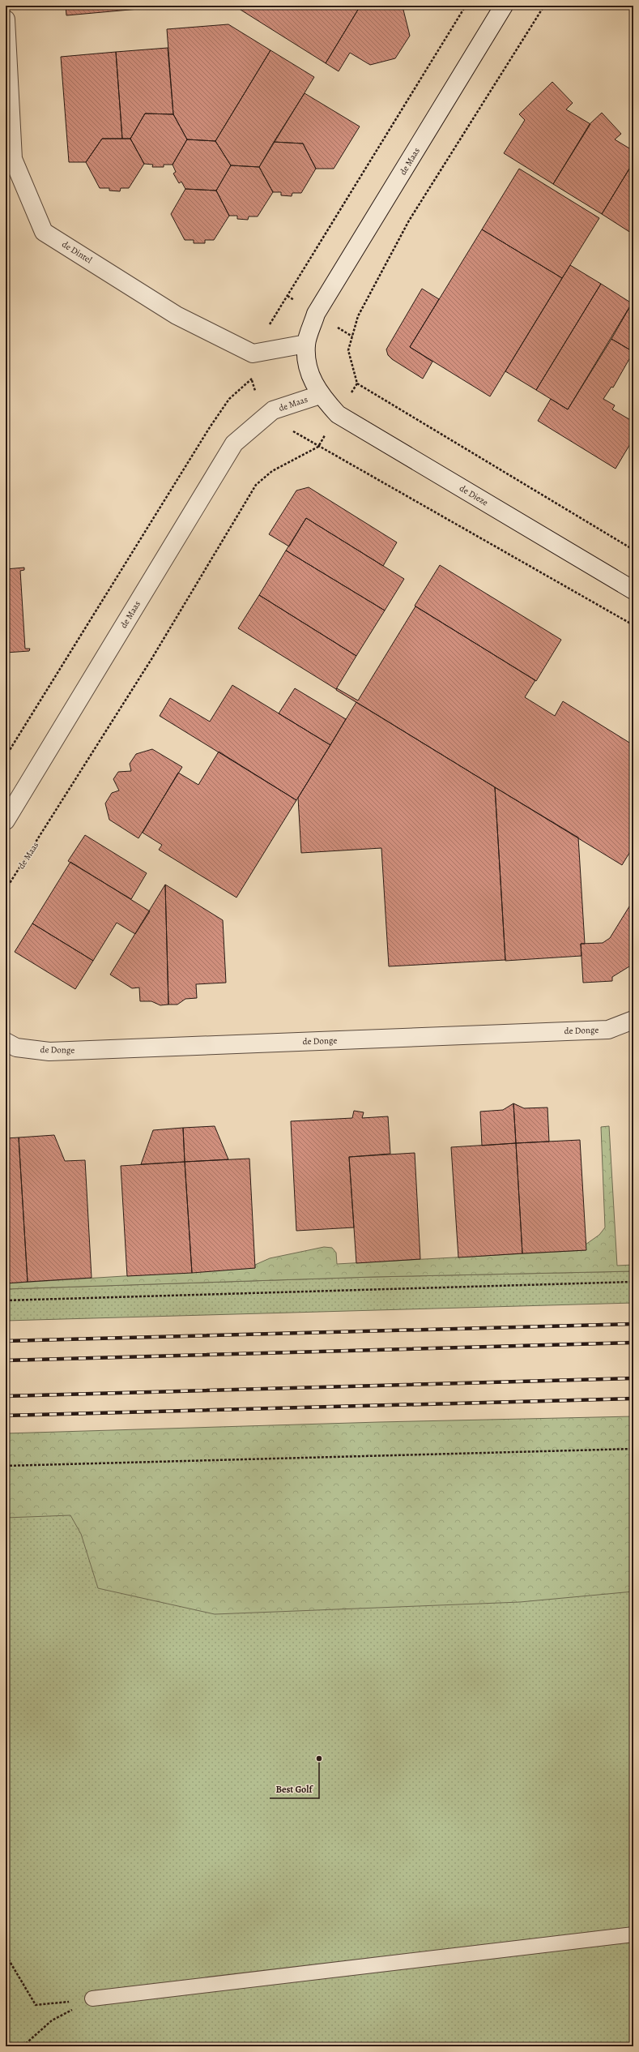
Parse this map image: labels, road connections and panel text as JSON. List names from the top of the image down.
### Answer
{
  "streets": {
    "street": [
      "de Maas",
      "de Dintel",
      "de Dieze",
      "de Donge"
    ]
  },
  "crossings": [
    ["de Maas", "de Dieze"]
  ],
  "places": ["Best Golf"]
}
